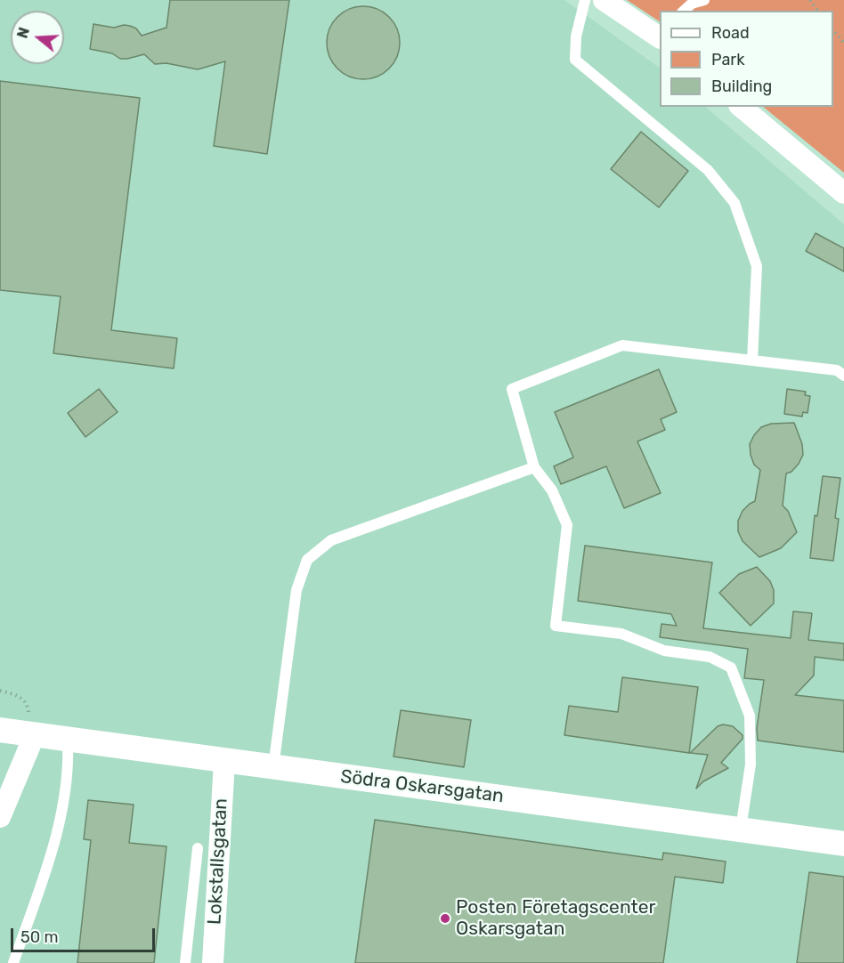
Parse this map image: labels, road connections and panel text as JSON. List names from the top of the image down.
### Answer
{
  "streets": {
    "street": ["Södra Oskarsgatan", "Lokstallsgatan"]
  },
  "crossings": [
    ["Södra Oskarsgatan", "Lokstallsgatan"]
  ],
  "places": ["Posten Företagscenter Oskarsgatan"],
  "legend": ["Road", "Park", "Building"],
  "scale_bar": "50 m",
  "north": "left"
}
